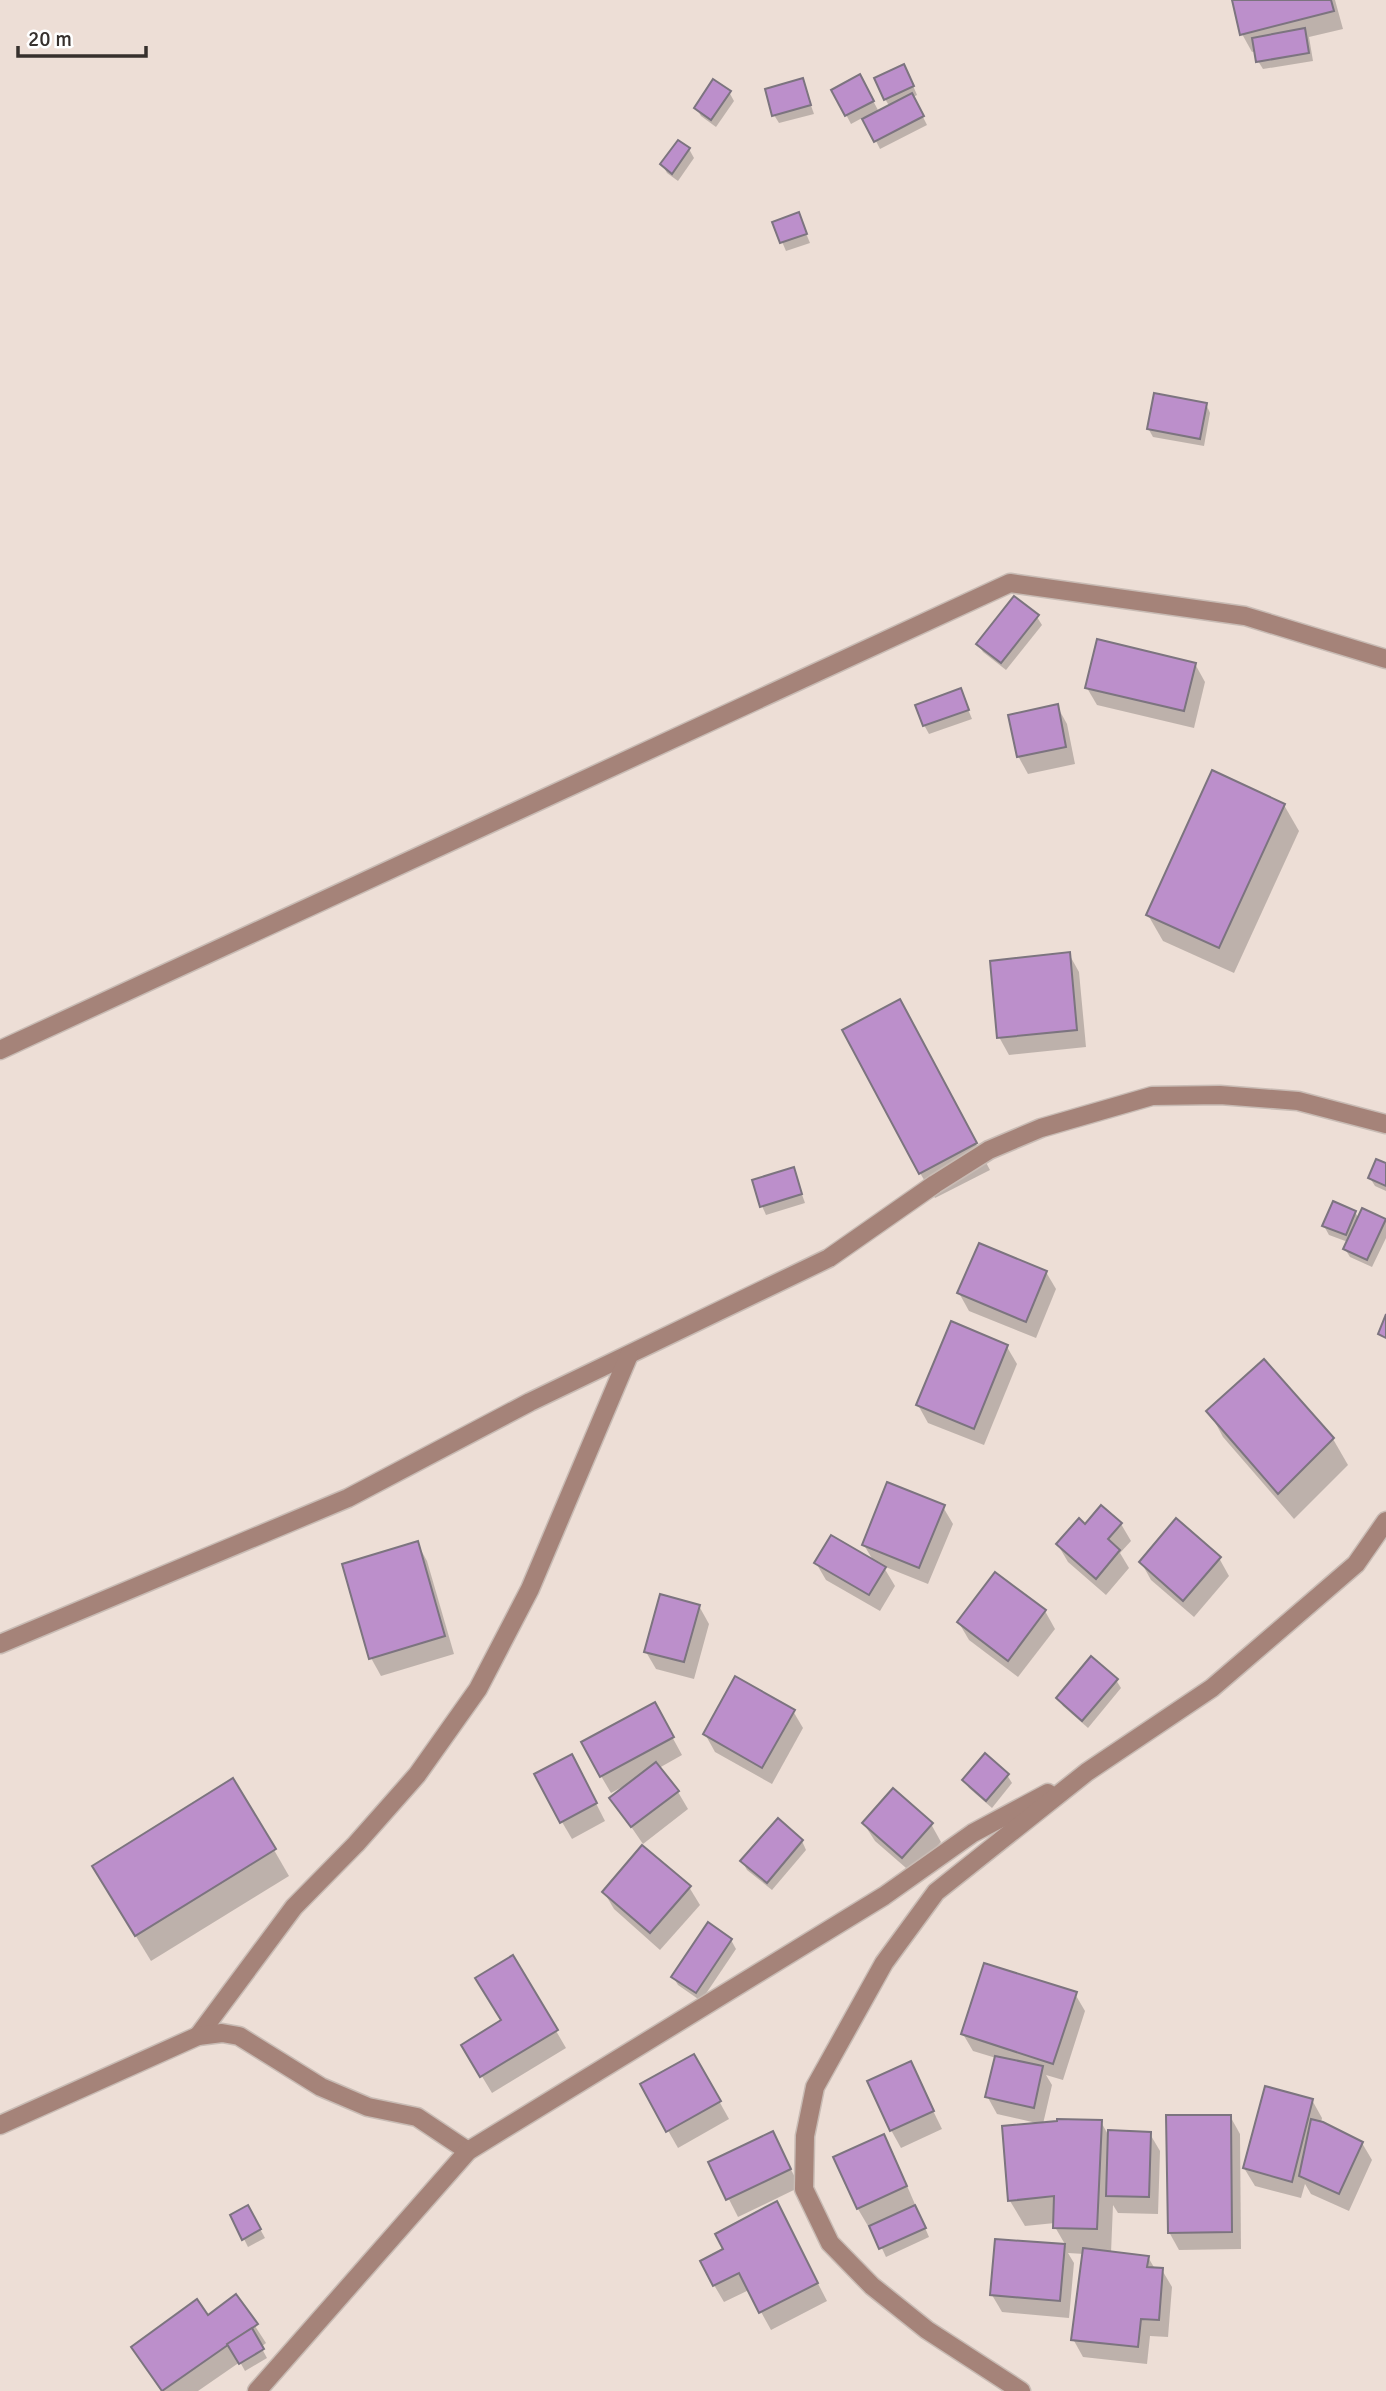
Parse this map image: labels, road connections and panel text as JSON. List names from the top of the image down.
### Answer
{
  "scale_bar": "20 m"
}
